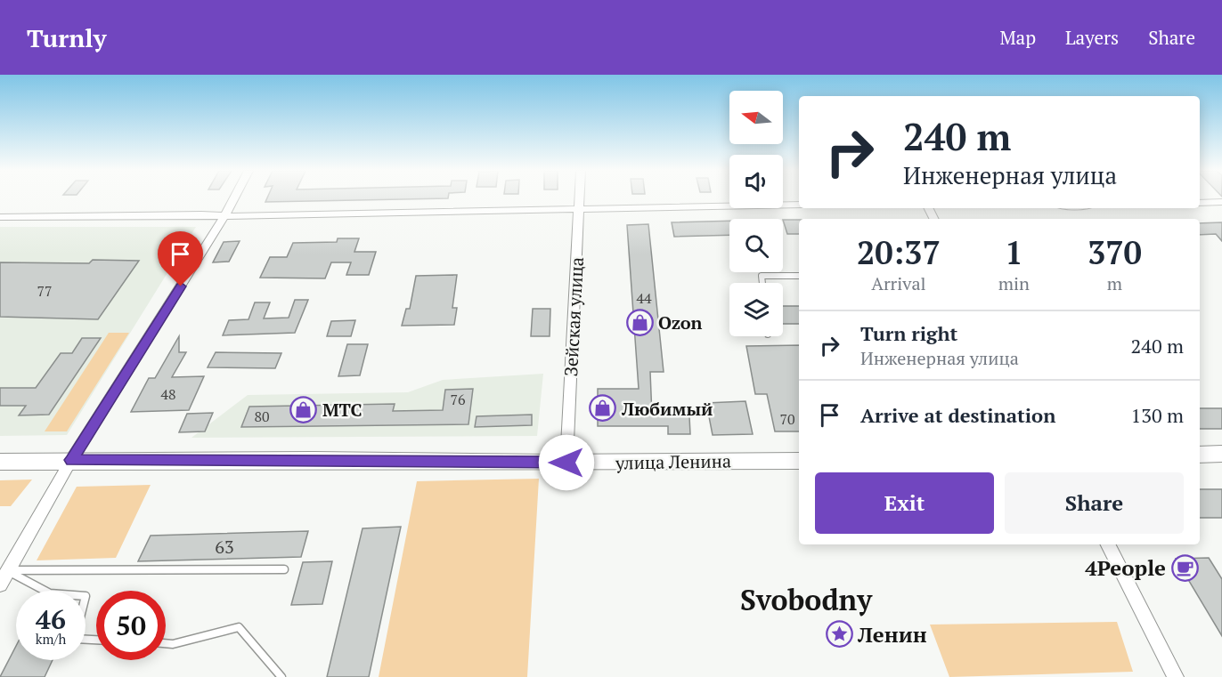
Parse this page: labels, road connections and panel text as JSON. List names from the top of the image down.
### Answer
{
  "streets": {
    "main road": ["улица Ленина"],
    "street": ["Зейская улица"]
  },
  "crossings": [
    ["Зейская улица", "улица Ленина"]
  ],
  "districts": ["Svobodny"],
  "places": {
    "shop": ["Ozon", "Любимый", "МТС"],
    "cafe": ["4People"],
    "place": ["Ленин"]
  },
  "house_numbers": [
    "77",
    "44",
    "48",
    "76",
    "80",
    "70",
    "63"
  ],
  "north": "left",
  "page": {
    "header": "Turnly",
    "nav": ["Map", "Layers", "Share"],
    "turn": ["240 m", "Инженерная улица"],
    "eta": [
      "20:37",
      "Arrival",
      "1",
      "min",
      "370",
      "m"
    ],
    "list": [
      {
        "name": "Turn right",
        "note": "Инженерная улица",
        "value": "240 m"
      },
      {
        "name": "Arrive at destination",
        "value": "130 m"
      }
    ],
    "buttons": ["Exit", "Share"],
    "speed": "46 km/h",
    "limit": "50"
  }
}
